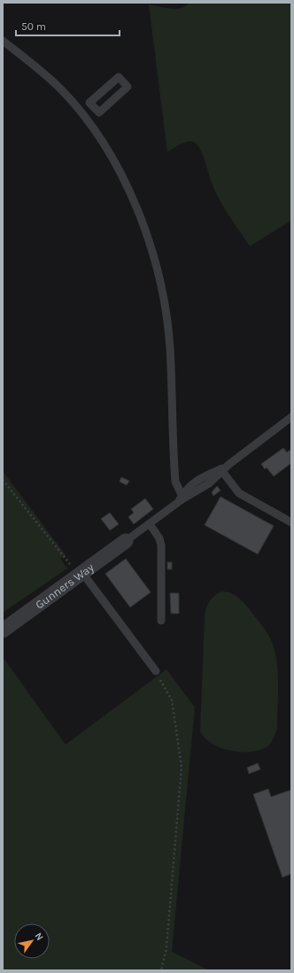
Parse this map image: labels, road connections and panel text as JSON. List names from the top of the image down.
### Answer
{
  "streets": {
    "street": ["Gunners Way"]
  },
  "scale_bar": "50 m",
  "north": "top right"
}
